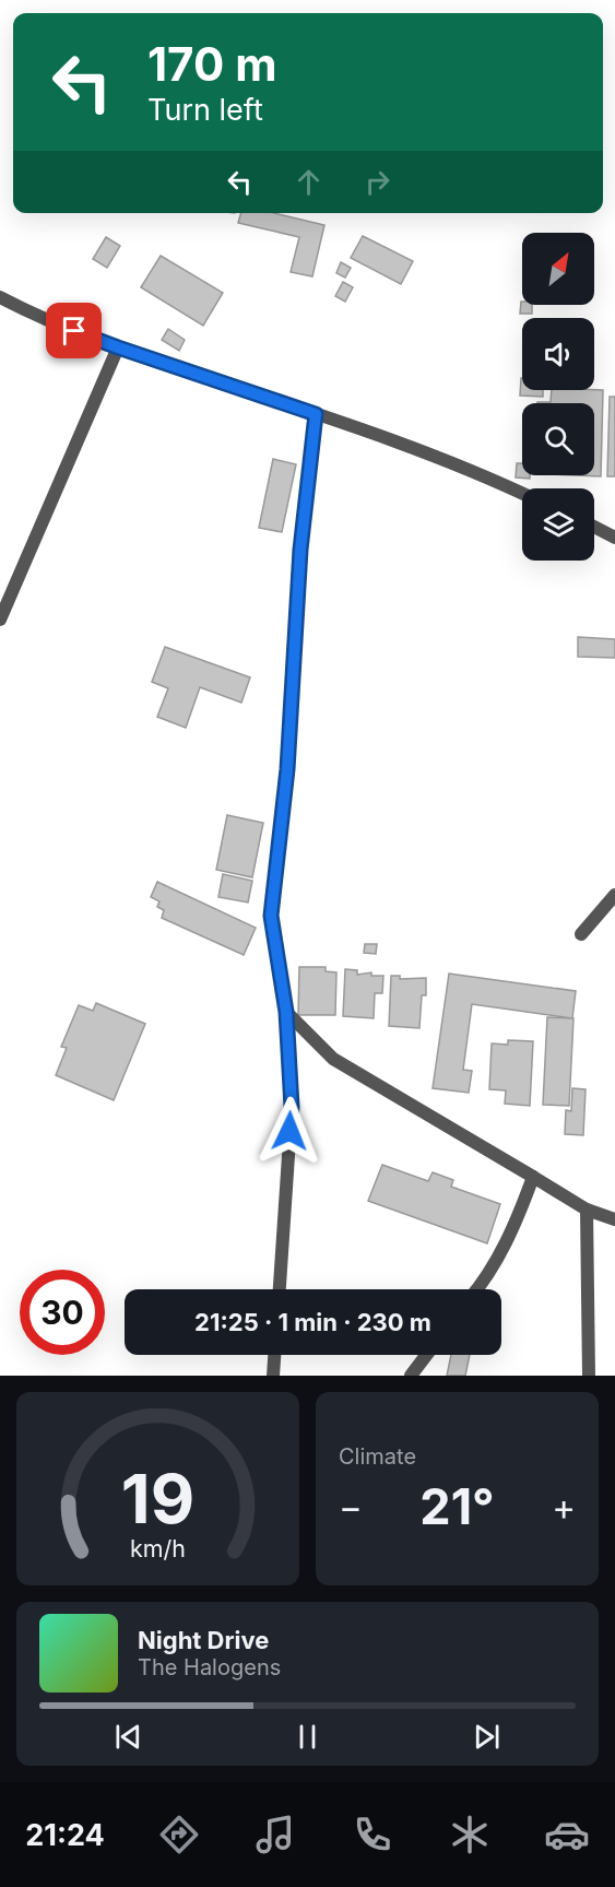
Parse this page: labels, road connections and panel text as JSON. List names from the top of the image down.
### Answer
{
  "north": "top right",
  "page": {
    "turn": ["170 m", "Turn left"],
    "limit": "30",
    "trip": "21:25 · 1 min · 230 m",
    "tile": "Climate",
    "heat": ["−", "21°", "+"],
    "song": ["Night Drive", "The Halogens"],
    "tabs": "21:24",
    "gauge": ["19", "km/h"]
  }
}
